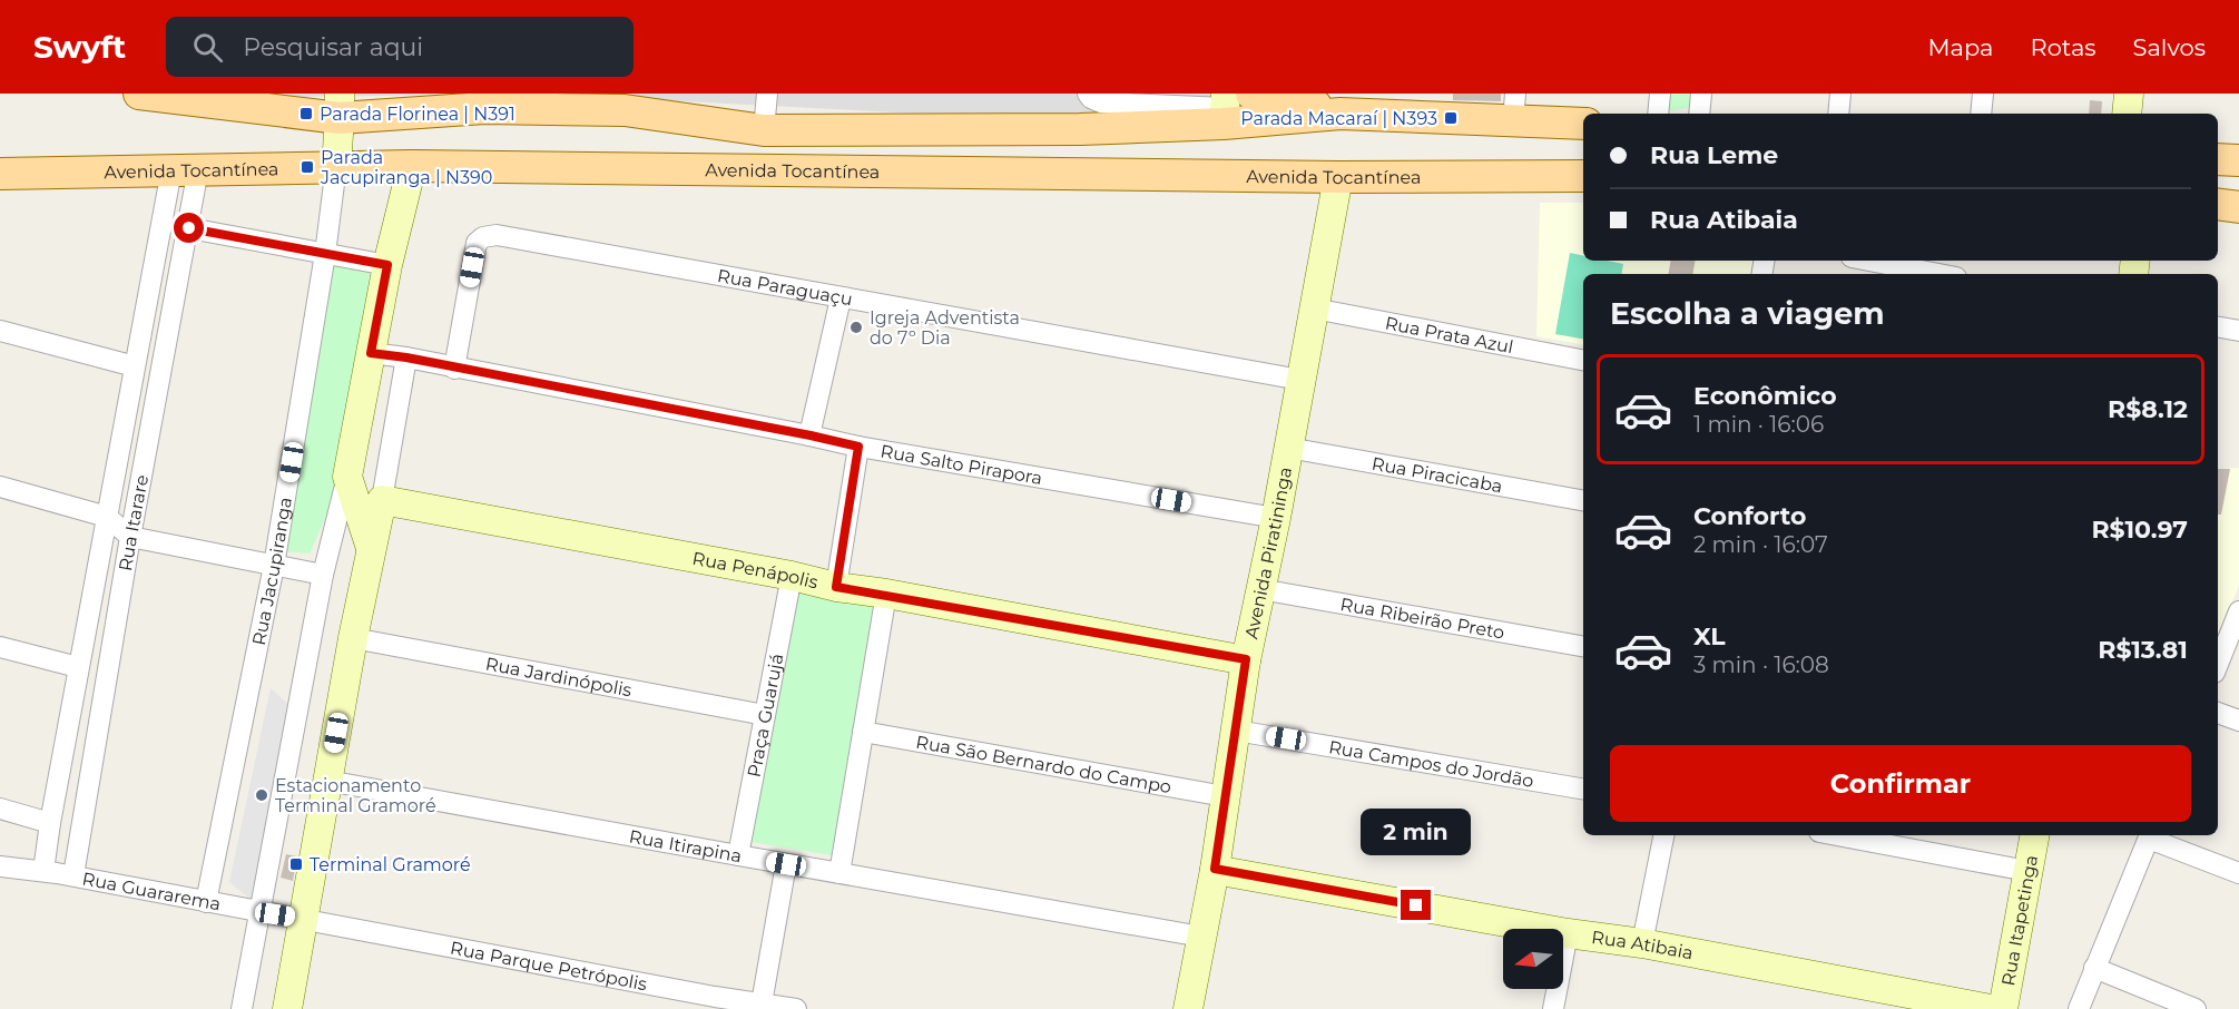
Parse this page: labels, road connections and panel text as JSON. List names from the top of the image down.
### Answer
{
  "streets": {
    "main road": ["Avenida Tocantínea"],
    "street": [
      "Rua Paraguaçu",
      "Rua Prata Azul",
      "Rua Salto Pirapora",
      "Rua Piracicaba",
      "Rua Itarare",
      "Avenida Piratininga",
      "Rua Jacupiranga",
      "Rua Penápolis",
      "Rua Ribeirão Preto",
      "Rua Jardinópolis",
      "Praça Guarujá",
      "Rua São Bernardo do Campo",
      "Rua Campos do Jordão",
      "Rua Itirapina",
      "Rua Guararema",
      "Rua Itapetinga",
      "Rua Atibaia",
      "Rua Parque Petrópolis"
    ]
  },
  "crossings": [
    ["Avenida Tocantínea", "Rua Itarare"],
    ["Avenida Tocantínea", "Avenida Piratininga"],
    ["Avenida Tocantínea", "Rua Jacupiranga"],
    ["Rua Paraguaçu", "Rua Salto Pirapora"],
    ["Rua Paraguaçu", "Avenida Piratininga"],
    ["Rua Prata Azul", "Avenida Piratininga"],
    ["Rua Salto Pirapora", "Avenida Piratininga"],
    ["Rua Piracicaba", "Avenida Piratininga"],
    ["Rua Itarare", "Rua Guararema"],
    ["Avenida Piratininga", "Rua Penápolis"],
    ["Avenida Piratininga", "Rua Ribeirão Preto"],
    ["Avenida Piratininga", "Rua São Bernardo do Campo"],
    ["Avenida Piratininga", "Rua Campos do Jordão"],
    ["Avenida Piratininga", "Rua Itirapina"],
    ["Avenida Piratininga", "Rua Atibaia"],
    ["Rua Jacupiranga", "Rua Guararema"],
    ["Rua Penápolis", "Praça Guarujá"],
    ["Rua Jardinópolis", "Praça Guarujá"],
    ["Praça Guarujá", "Rua Itirapina"],
    ["Rua Guararema", "Rua Parque Petrópolis"]
  ],
  "places": {
    "transit": [
      "Parada Florinea | N391",
      "Parada Macaraí | N393",
      "Parada Jacupiranga | N390",
      "Terminal Gramoré"
    ],
    "other": ["Igreja Adventista do 7º Dia", "Estacionamento Terminal Gramoré"]
  },
  "north": "left",
  "page": {
    "header": "Swyft",
    "search": "Pesquisar aqui",
    "nav": ["Mapa", "Rotas", "Salvos"],
    "banner": ["Rua Leme", "Rua Atibaia"],
    "heading": "Escolha a viagem",
    "list": [
      {
        "name": "Econômico",
        "note": "1 min · 16:06",
        "value": "R$8.12"
      },
      {
        "name": "Conforto",
        "note": "2 min · 16:07",
        "value": "R$10.97"
      },
      {
        "name": "XL",
        "note": "3 min · 16:08",
        "value": "R$13.81"
      }
    ],
    "buttons": "Confirmar",
    "bubble": "2 min"
  }
}
